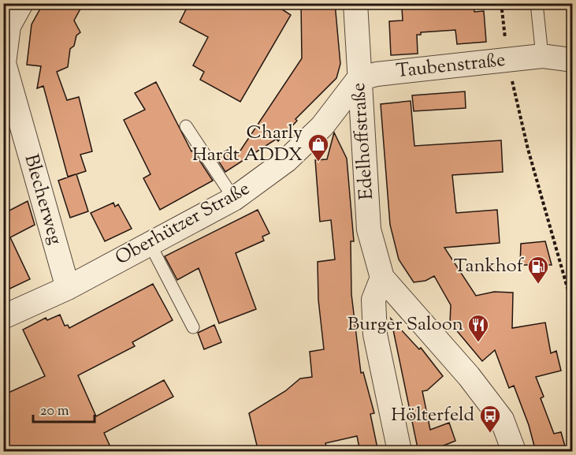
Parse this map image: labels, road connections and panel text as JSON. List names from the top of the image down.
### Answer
{
  "streets": {
    "street": [
      "Taubenstraße",
      "Edelhoffstraße",
      "Blecherweg",
      "Oberhützer Straße"
    ]
  },
  "crossings": [
    ["Taubenstraße", "Edelhoffstraße"],
    ["Taubenstraße", "Oberhützer Straße"],
    ["Edelhoffstraße", "Oberhützer Straße"],
    ["Blecherweg", "Oberhützer Straße"]
  ],
  "places": {
    "shop": ["Charly Hardt ADDX"],
    "fuel station": ["Tankhof"],
    "restaurant": ["Burger Saloon"],
    "bus stop": ["Hölterfeld"]
  },
  "scale_bar": "20 m"
}
